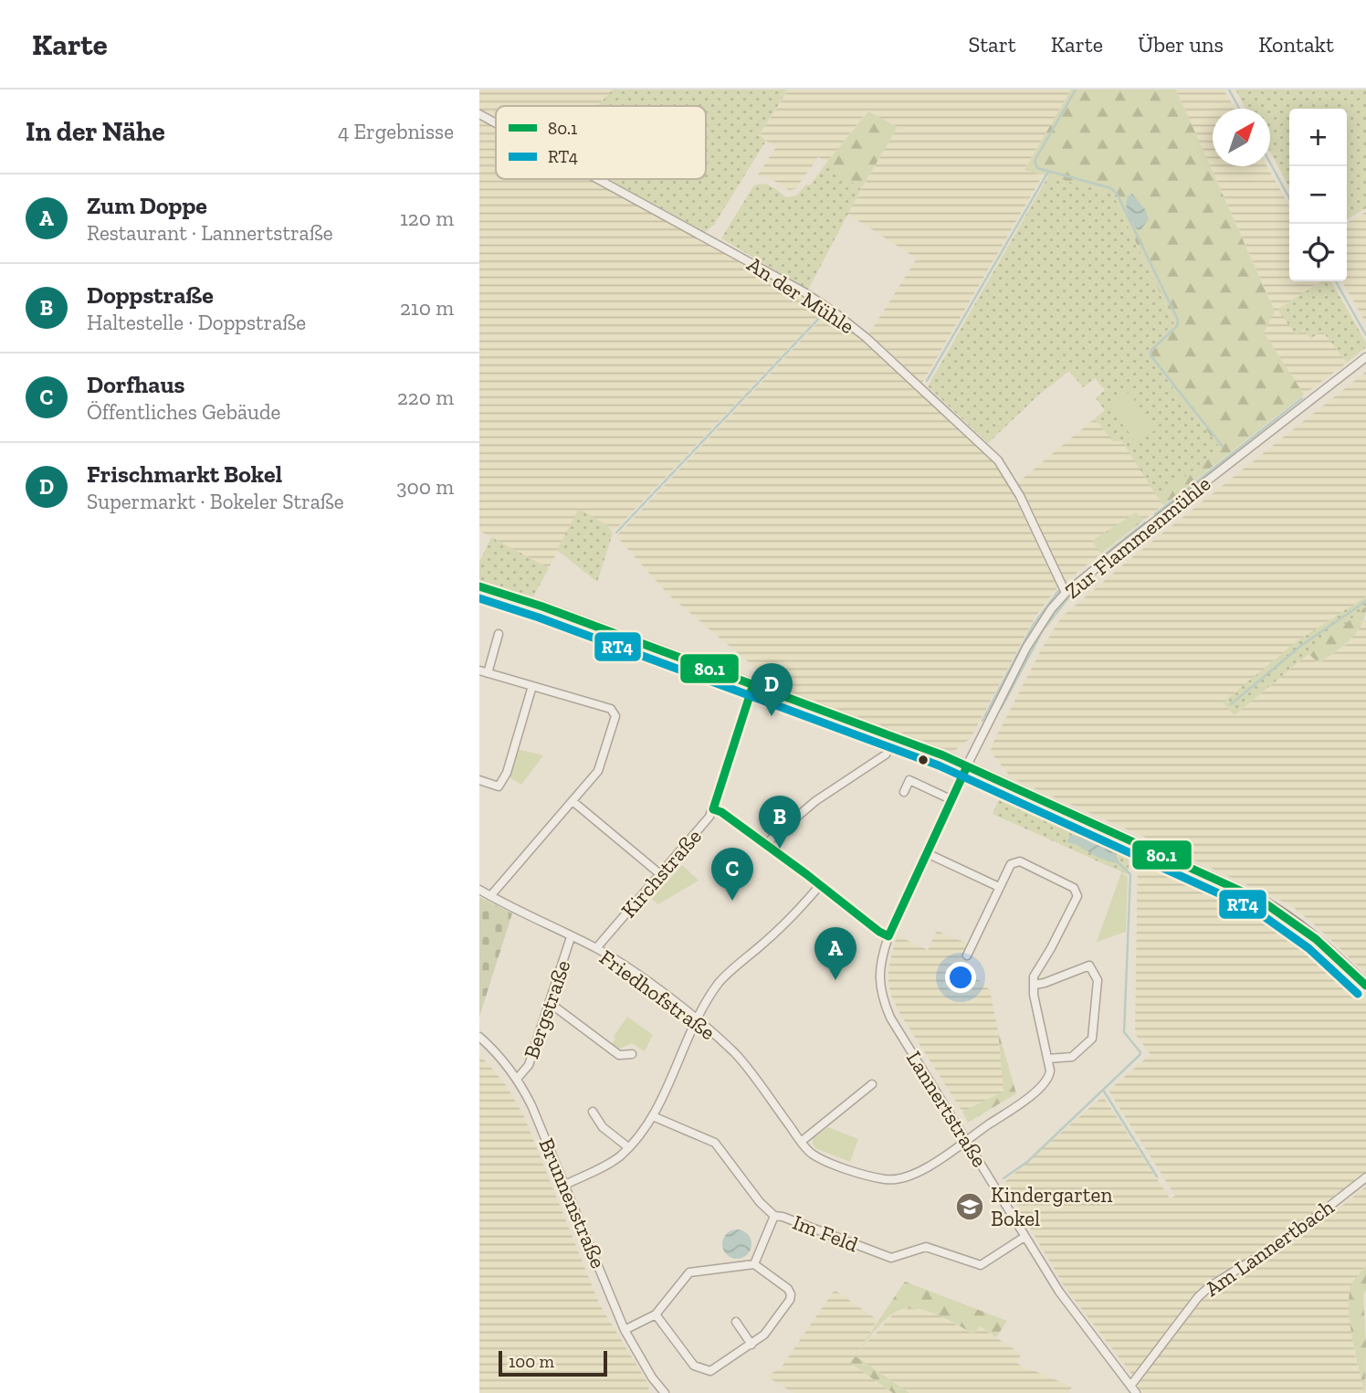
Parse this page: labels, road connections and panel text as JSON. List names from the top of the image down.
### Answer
{
  "streets": {
    "street": [
      "An der Mühle",
      "Zur Flammenmühle",
      "Kirchstraße",
      "Friedhofstraße",
      "Bergstraße",
      "Lannertstraße",
      "Brunnenstraße",
      "Im Feld",
      "Am Lannertbach"
    ]
  },
  "crossings": [
    ["An der Mühle", "Zur Flammenmühle"],
    ["Zur Flammenmühle", "Lannertstraße"],
    ["Kirchstraße", "Friedhofstraße"],
    ["Friedhofstraße", "Bergstraße"],
    ["Friedhofstraße", "Lannertstraße"],
    ["Bergstraße", "Brunnenstraße"],
    ["Lannertstraße", "Im Feld"],
    ["Lannertstraße", "Am Lannertbach"]
  ],
  "places": {
    "school or university": ["Kindergarten Bokel"]
  },
  "lines": ["transit line 80.1", "transit line RT4"],
  "legend": ["80.1", "RT4"],
  "scale_bar": "100 m",
  "north": "top right",
  "page": {
    "header": "Karte",
    "nav": [
      "Start",
      "Karte",
      "Über uns",
      "Kontakt"
    ],
    "heading": ["In der Nähe", "4 Ergebnisse"],
    "map_buttons": ["+", "−"],
    "list": [
      {
        "mark": "A",
        "name": "Zum Doppe",
        "note": "Restaurant · Lannertstraße",
        "value": "120 m"
      },
      {
        "mark": "B",
        "name": "Doppstraße",
        "note": "Haltestelle · Doppstraße",
        "value": "210 m"
      },
      {
        "mark": "C",
        "name": "Dorfhaus",
        "note": "Öffentliches Gebäude",
        "value": "220 m"
      },
      {
        "mark": "D",
        "name": "Frischmarkt Bokel",
        "note": "Supermarkt · Bokeler Straße",
        "value": "300 m"
      }
    ],
    "pins": [
      "D",
      "B",
      "C",
      "A"
    ],
    "scale": "100 m"
  }
}
